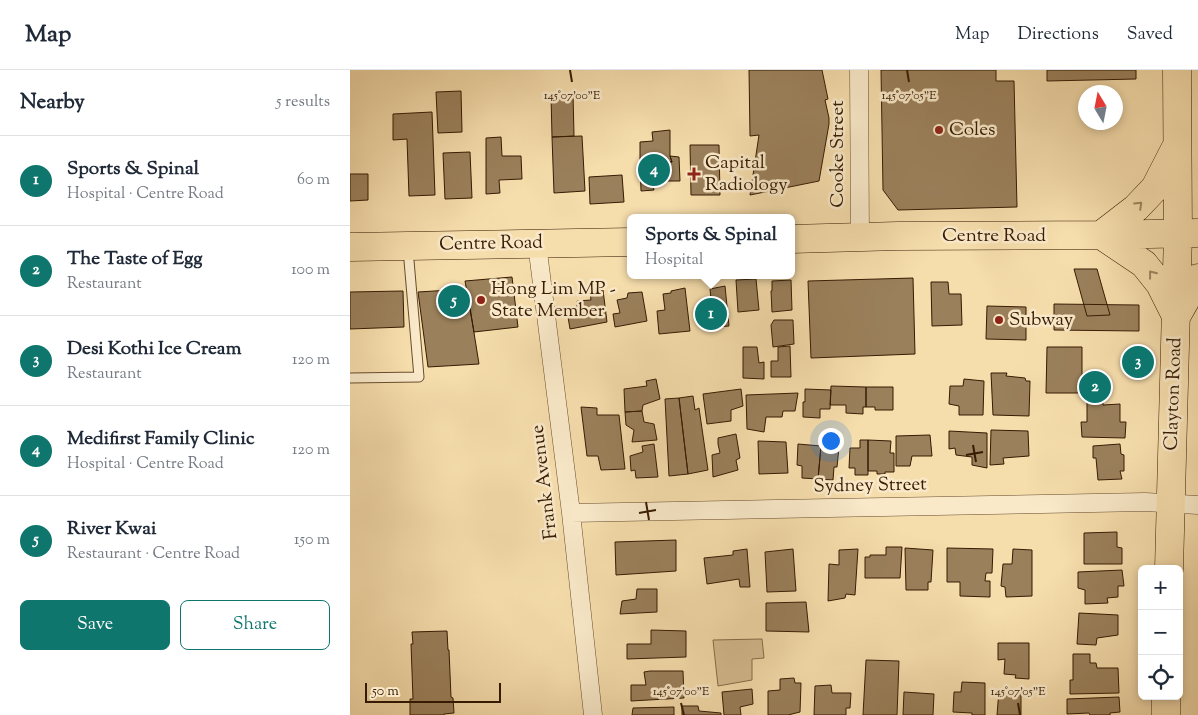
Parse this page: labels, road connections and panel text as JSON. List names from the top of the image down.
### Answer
{
  "streets": {
    "main road": ["Centre Road", "Clayton Road"],
    "street": ["Cooke Street", "Frank Avenue", "Sydney Street"]
  },
  "crossings": [
    ["Cooke Street", "Centre Road"],
    ["Centre Road", "Clayton Road"],
    ["Centre Road", "Frank Avenue"],
    ["Clayton Road", "Sydney Street"],
    ["Frank Avenue", "Sydney Street"]
  ],
  "places": {
    "other": ["Coles", "Hong Lim MP - State Member", "Subway"],
    "health": ["Capital Radiology"]
  },
  "scale_bar": "50 m",
  "north": "top",
  "page": {
    "header": "Map",
    "nav": ["Map", "Directions", "Saved"],
    "heading": ["Nearby", "5 results"],
    "list": [
      {
        "mark": "1",
        "name": "Sports & Spinal",
        "note": "Hospital · Centre Road",
        "value": "60 m"
      },
      {
        "mark": "2",
        "name": "The Taste of Egg",
        "note": "Restaurant",
        "value": "100 m"
      },
      {
        "mark": "3",
        "name": "Desi Kothi Ice Cream",
        "note": "Restaurant",
        "value": "120 m"
      },
      {
        "mark": "4",
        "name": "Medifirst Family Clinic",
        "note": "Hospital · Centre Road",
        "value": "120 m"
      },
      {
        "mark": "5",
        "name": "River Kwai",
        "note": "Restaurant · Centre Road",
        "value": "150 m"
      }
    ],
    "pins": [
      "4",
      "5",
      "1",
      "3",
      "2"
    ],
    "popup": ["Sports & Spinal", "Hospital"],
    "map_buttons": ["+", "−"],
    "buttons": ["Save", "Share"],
    "scale": "50 m"
  },
  "coordinates": ["145°07'00\"E", "145°07'05\"E"]
}
